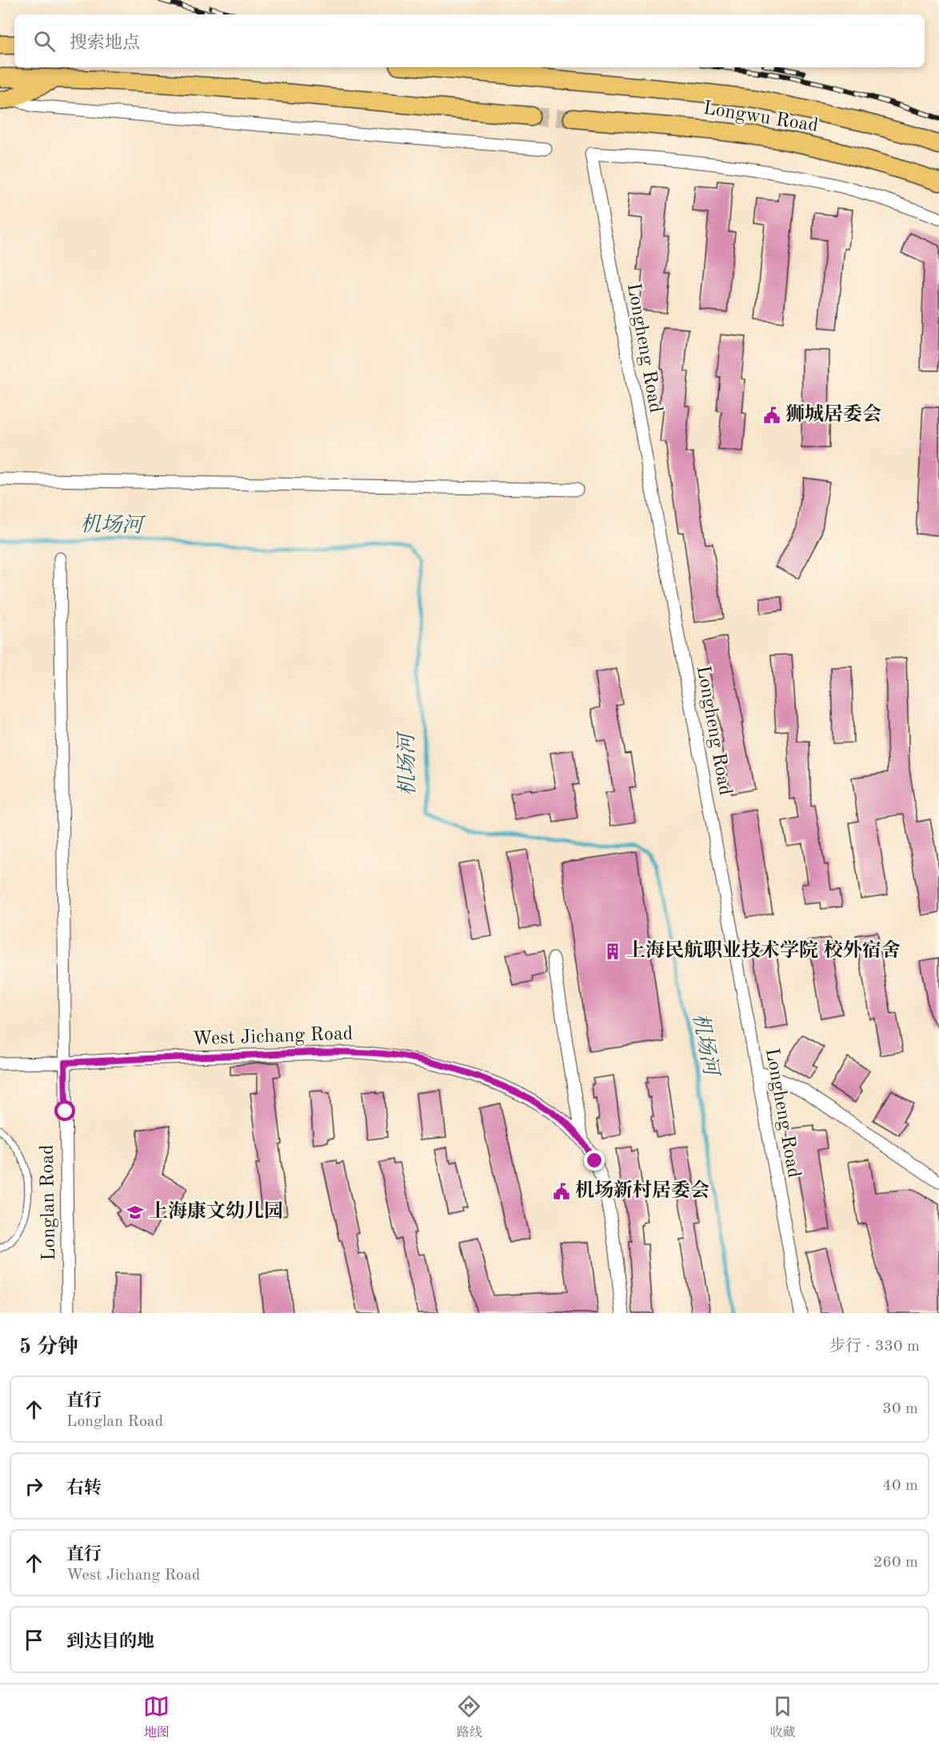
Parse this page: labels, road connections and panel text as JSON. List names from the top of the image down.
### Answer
{
  "streets": {
    "main road": ["Longwu Road"],
    "street": ["Longheng Road", "West Jichang Road", "Longlan Road"]
  },
  "crossings": [
    ["West Jichang Road", "Longlan Road"]
  ],
  "water": ["机场河"],
  "places": {
    "public building": ["狮城居委会", "机场新村居委会"],
    "building": ["上海民航职业技术学院 校外宿舍"],
    "school or university": ["上海康文幼儿园"]
  },
  "page": {
    "search": "搜索地点",
    "heading": ["5 分钟", "步行 · 330 m"],
    "list": [
      ["直行", "Longlan Road", "30 m"],
      ["右转", "40 m"],
      ["直行", "West Jichang Road", "260 m"],
      "到达目的地"
    ],
    "nav": ["地图", "路线", "收藏"]
  }
}
